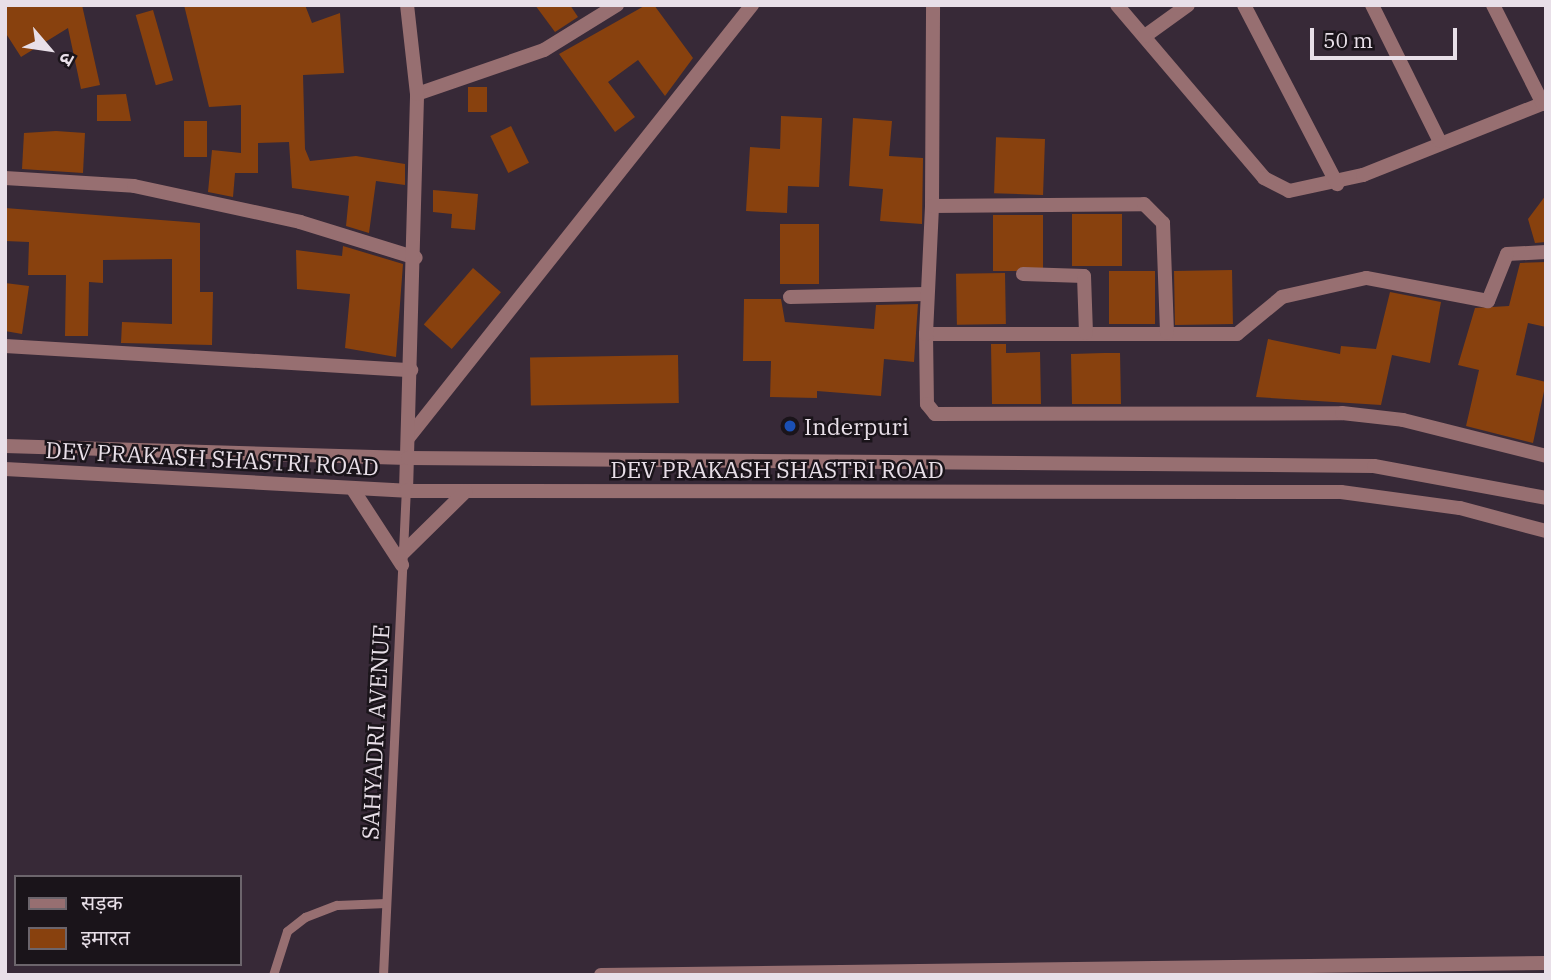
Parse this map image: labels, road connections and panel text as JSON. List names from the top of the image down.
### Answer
{
  "streets": {
    "street": ["DEV PRAKASH SHASTRI ROAD"],
    "lane": ["SAHYADRI AVENUE"]
  },
  "crossings": [
    ["DEV PRAKASH SHASTRI ROAD", "SAHYADRI AVENUE"]
  ],
  "places": ["Inderpuri"],
  "legend": ["सड़क", "इमारत"],
  "scale_bar": "50 m",
  "north": "bottom right"
}
